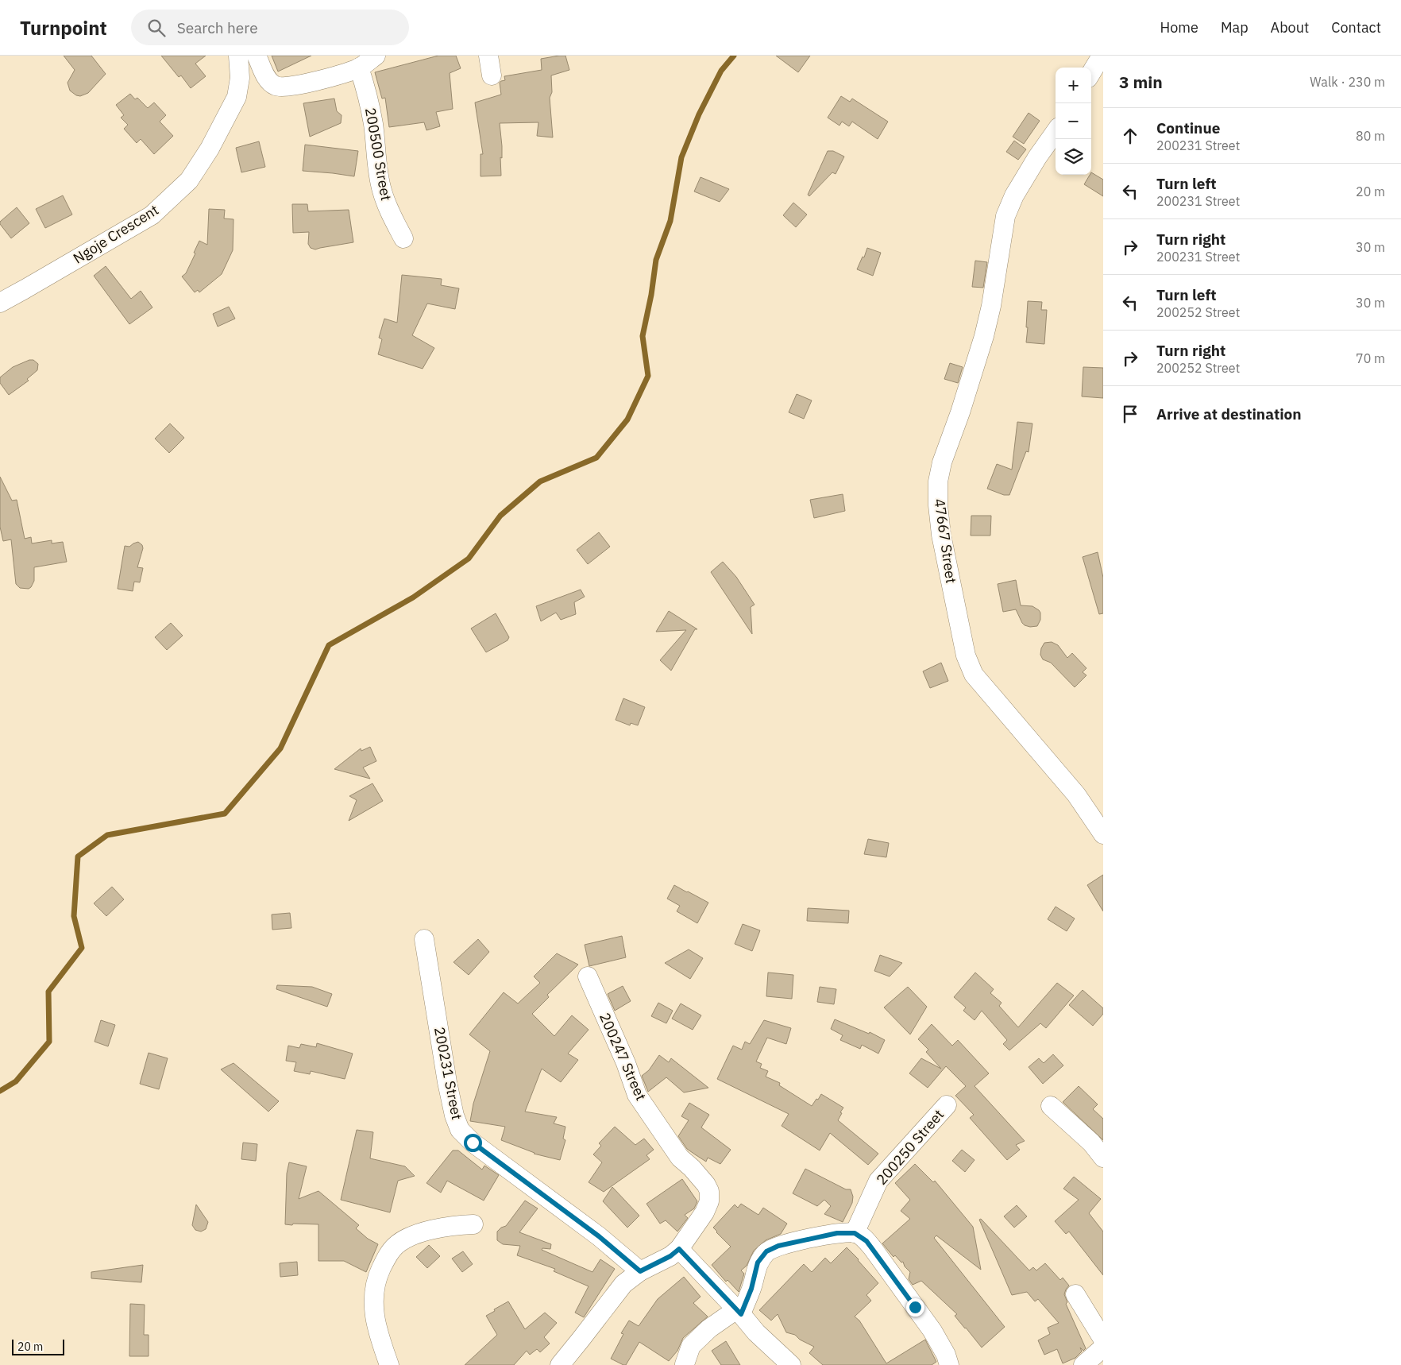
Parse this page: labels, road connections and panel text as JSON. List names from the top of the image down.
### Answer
{
  "streets": {
    "street": [
      "200500 Street",
      "Ngoje Crescent",
      "47667 Street",
      "200247 Street",
      "200231 Street",
      "200250 Street"
    ]
  },
  "scale_bar": "20 m",
  "page": {
    "header": "Turnpoint",
    "search": "Search here",
    "nav": [
      "Home",
      "Map",
      "About",
      "Contact"
    ],
    "heading": ["3 min", "Walk · 230 m"],
    "map_buttons": ["+", "−"],
    "list": [
      ["Continue", "200231 Street", "80 m"],
      ["Turn left", "200231 Street", "20 m"],
      ["Turn right", "200231 Street", "30 m"],
      ["Turn left", "200252 Street", "30 m"],
      ["Turn right", "200252 Street", "70 m"],
      "Arrive at destination"
    ],
    "scale": "20 m"
  }
}
